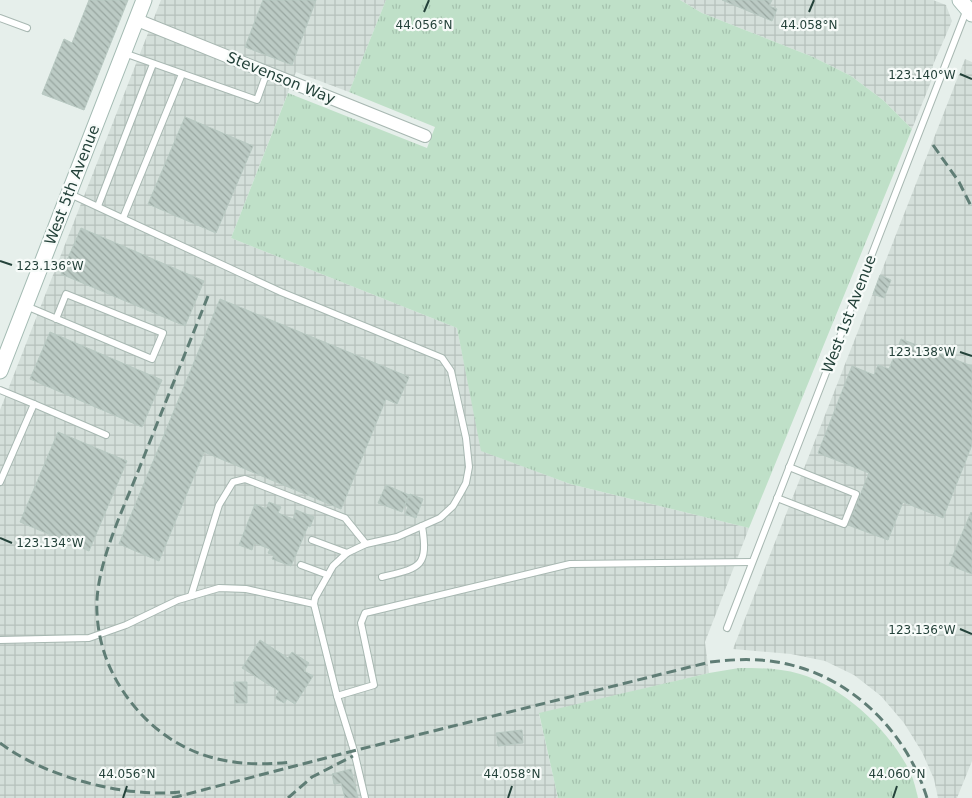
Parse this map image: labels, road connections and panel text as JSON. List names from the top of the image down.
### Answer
{
  "streets": {
    "street": ["Stevenson Way", "West 5th Avenue"],
    "lane": ["West 1st Avenue"]
  },
  "crossings": [
    ["Stevenson Way", "West 5th Avenue"]
  ],
  "coordinates": [
    "44.056°N",
    "44.058°N",
    "123.140°W",
    "123.136°W",
    "123.138°W",
    "123.134°W",
    "44.060°N"
  ]
}
